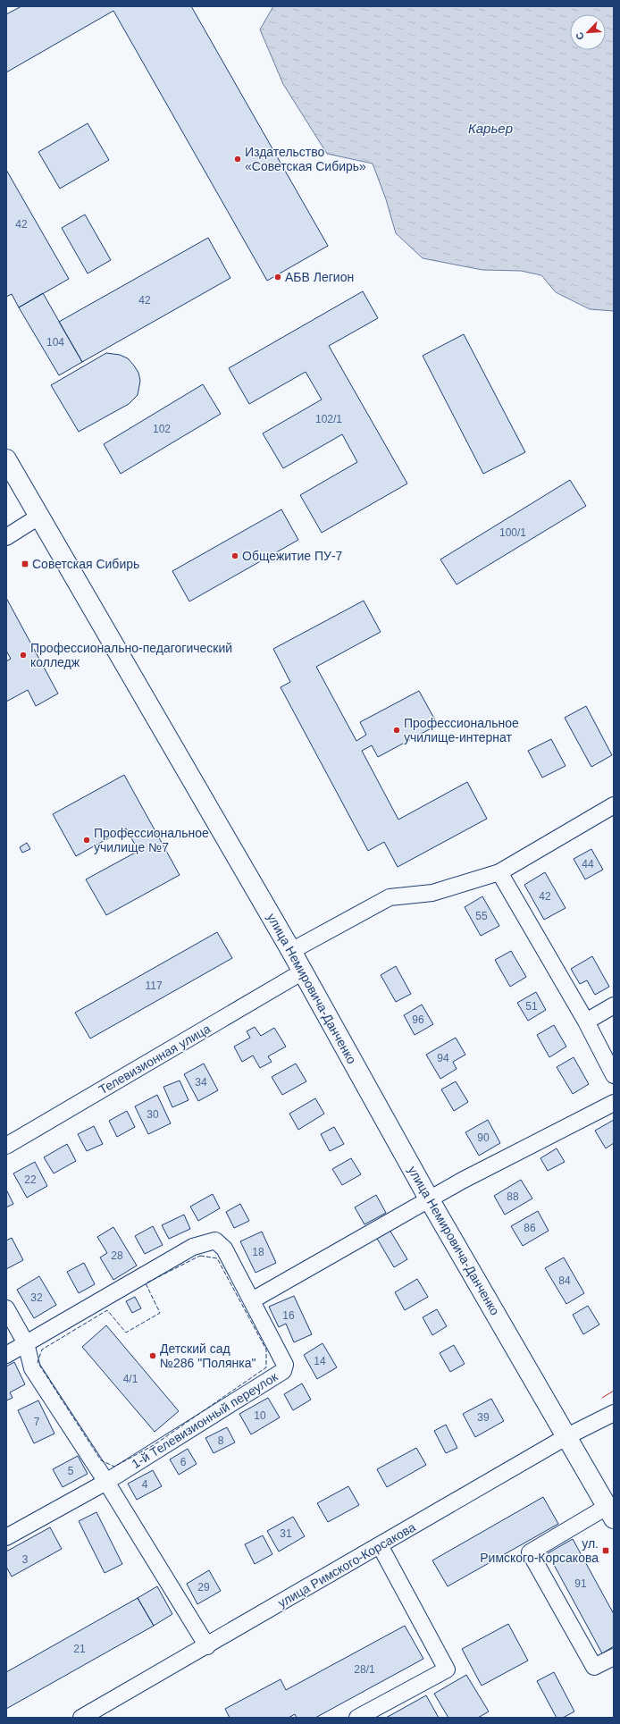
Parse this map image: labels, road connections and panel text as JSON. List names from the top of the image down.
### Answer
{
  "streets": {
    "main road": ["улица Немировича-Данченко"],
    "street": ["Телевизионная улица", "1-й Телевизионный переулок", "улица Римского-Корсакова"]
  },
  "crossings": [
    ["улица Немировича-Данченко", "Телевизионная улица"],
    ["улица Немировича-Данченко", "улица Римского-Корсакова"]
  ],
  "water": ["Карьер"],
  "places": {
    "other": [
      "Издательство «Советская Сибирь»",
      "АБВ Легион",
      "Общежитие ПУ-7",
      "Профессионально-педагогический колледж",
      "Профессиональное училище-интернат",
      "Профессиональное училище №7",
      "Детский сад №286 \"Полянка\""
    ],
    "transit": ["Советская Сибирь", "ул. Римского-Корсакова"]
  },
  "house_numbers": [
    "42",
    "42",
    "104",
    "102/1",
    "102",
    "100/1",
    "44",
    "42",
    "55",
    "117",
    "51",
    "96",
    "94",
    "34",
    "30",
    "90",
    "22",
    "88",
    "86",
    "18",
    "28",
    "84",
    "32",
    "16",
    "14",
    "4/1",
    "10",
    "39",
    "7",
    "8",
    "6",
    "5",
    "4",
    "31",
    "3",
    "91",
    "29",
    "21",
    "28/1"
  ],
  "north": "bottom left"
}
